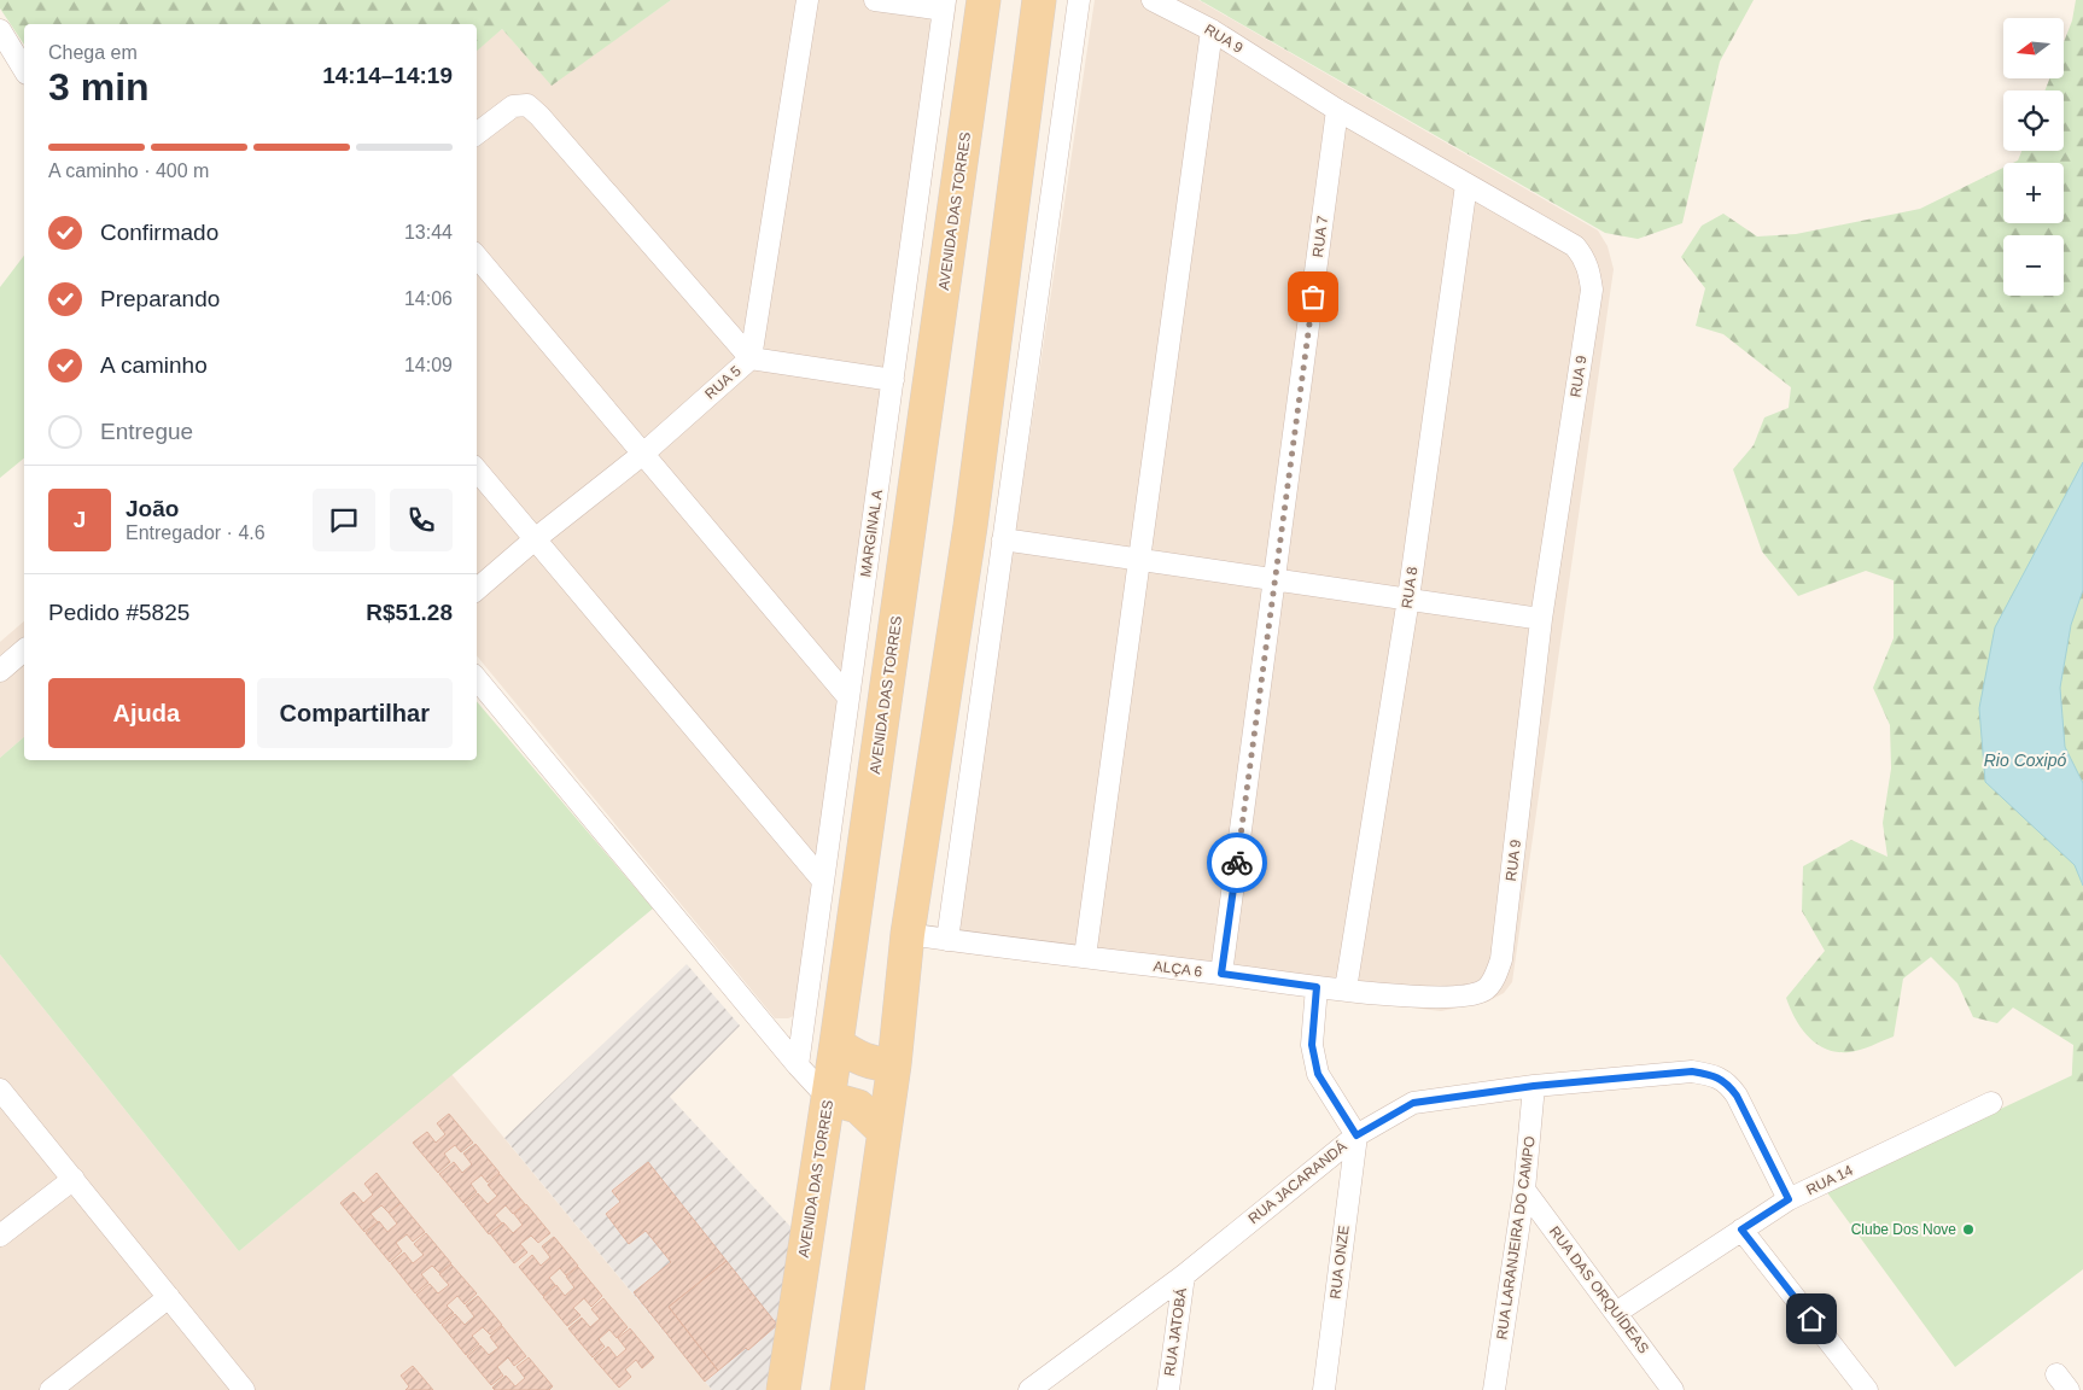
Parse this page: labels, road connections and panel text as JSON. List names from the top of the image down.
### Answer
{
  "streets": {
    "main road": ["AVENIDA DAS TORRES"],
    "street": [
      "RUA 9",
      "RUA 7",
      "RUA 5",
      "MARGINAL A",
      "RUA 8",
      "ALÇA 6",
      "RUA 14",
      "RUA JACARANDÁ",
      "RUA LARANJEIRA DO CAMPO",
      "RUA ONZE",
      "RUA DAS ORQUÍDEAS",
      "RUA JATOBÁ"
    ]
  },
  "crossings": [
    ["RUA 9", "RUA 7"],
    ["RUA 9", "RUA 8"],
    ["RUA 9", "ALÇA 6"],
    ["RUA 7", "ALÇA 6"],
    ["RUA 8", "ALÇA 6"],
    ["RUA 14", "RUA JACARANDÁ"],
    ["RUA 14", "RUA DAS ORQUÍDEAS"],
    ["RUA JACARANDÁ", "RUA LARANJEIRA DO CAMPO"],
    ["RUA JACARANDÁ", "RUA ONZE"],
    ["RUA JACARANDÁ", "RUA JATOBÁ"],
    ["RUA LARANJEIRA DO CAMPO", "RUA DAS ORQUÍDEAS"]
  ],
  "water": ["Rio Coxipó"],
  "places": ["Clube Dos Nove"],
  "north": "left",
  "page": {
    "map_buttons": ["+", "−"],
    "heading": ["3 min", "Chega em", "14:14–14:19"],
    "panel": [
      "João",
      "Entregador · 4.6",
      "Pedido #5825",
      "R$51.28"
    ],
    "bar": "A caminho · 400 m",
    "list": [
      ["Confirmado", "13:44"],
      ["Preparando", "14:06"],
      ["A caminho", "14:09"],
      "Entregue"
    ],
    "round": "J",
    "buttons": ["Ajuda", "Compartilhar"]
  }
}
